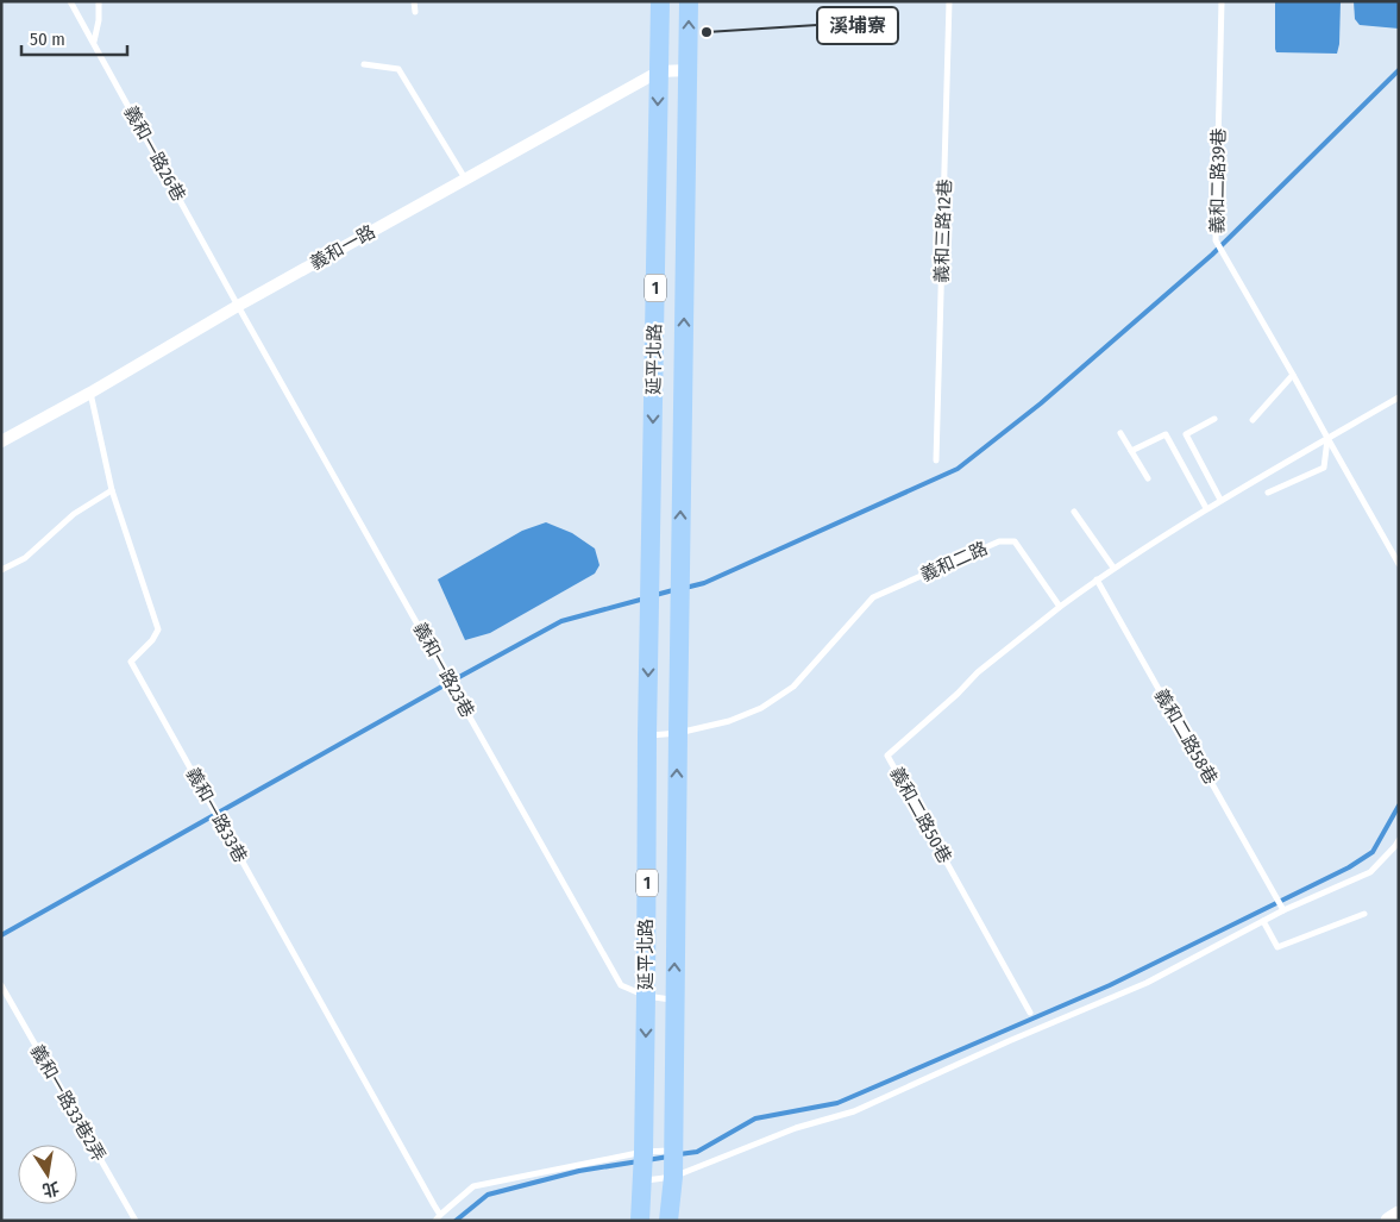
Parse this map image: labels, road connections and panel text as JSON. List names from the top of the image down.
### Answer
{
  "streets": {
    "main road": ["1", "延平北路"],
    "street": ["義和一路"],
    "lane": [
      "義和一路26巷",
      "義和二路39巷",
      "義和三路12巷",
      "義和二路",
      "義和一路23巷",
      "義和二路58巷",
      "義和一路33巷",
      "義和二路50巷",
      "義和一路33巷2弄"
    ]
  },
  "crossings": [
    ["義和一路26巷", "義和一路"],
    ["義和一路26巷", "義和一路23巷"],
    ["義和一路", "延平北路"],
    ["義和一路", "義和一路23巷"],
    ["義和一路", "義和一路33巷"],
    ["1", "延平北路"],
    ["延平北路", "義和二路"],
    ["延平北路", "義和一路23巷"],
    ["義和二路", "義和二路50巷"]
  ],
  "places": ["溪埔寮"],
  "scale_bar": "50 m",
  "north": "bottom"
}
